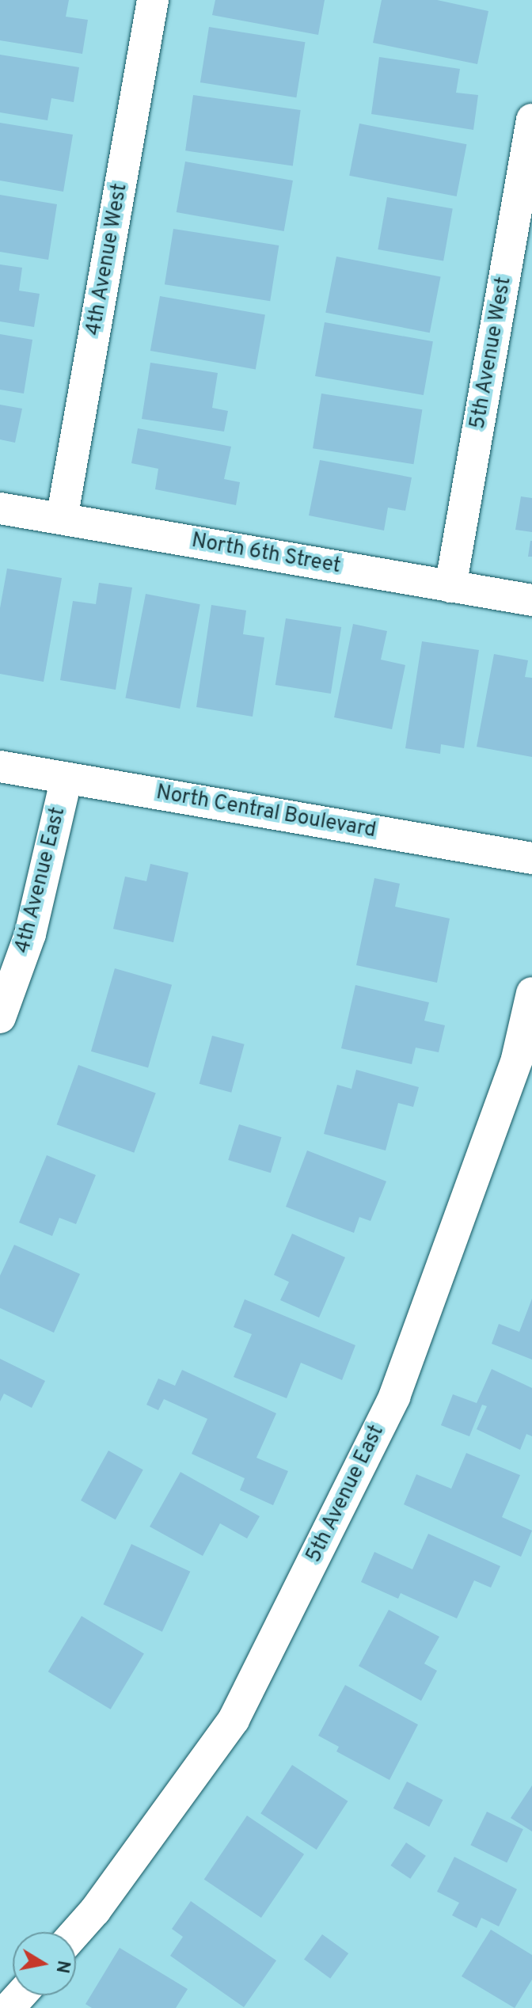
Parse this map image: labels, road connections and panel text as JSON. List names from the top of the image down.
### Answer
{
  "streets": {
    "street": [
      "4th Avenue West",
      "5th Avenue West",
      "North 6th Street",
      "North Central Boulevard",
      "4th Avenue East",
      "5th Avenue East"
    ]
  },
  "crossings": [
    ["4th Avenue West", "North 6th Street"],
    ["5th Avenue West", "North 6th Street"],
    ["North Central Boulevard", "4th Avenue East"]
  ],
  "north": "right"
}
